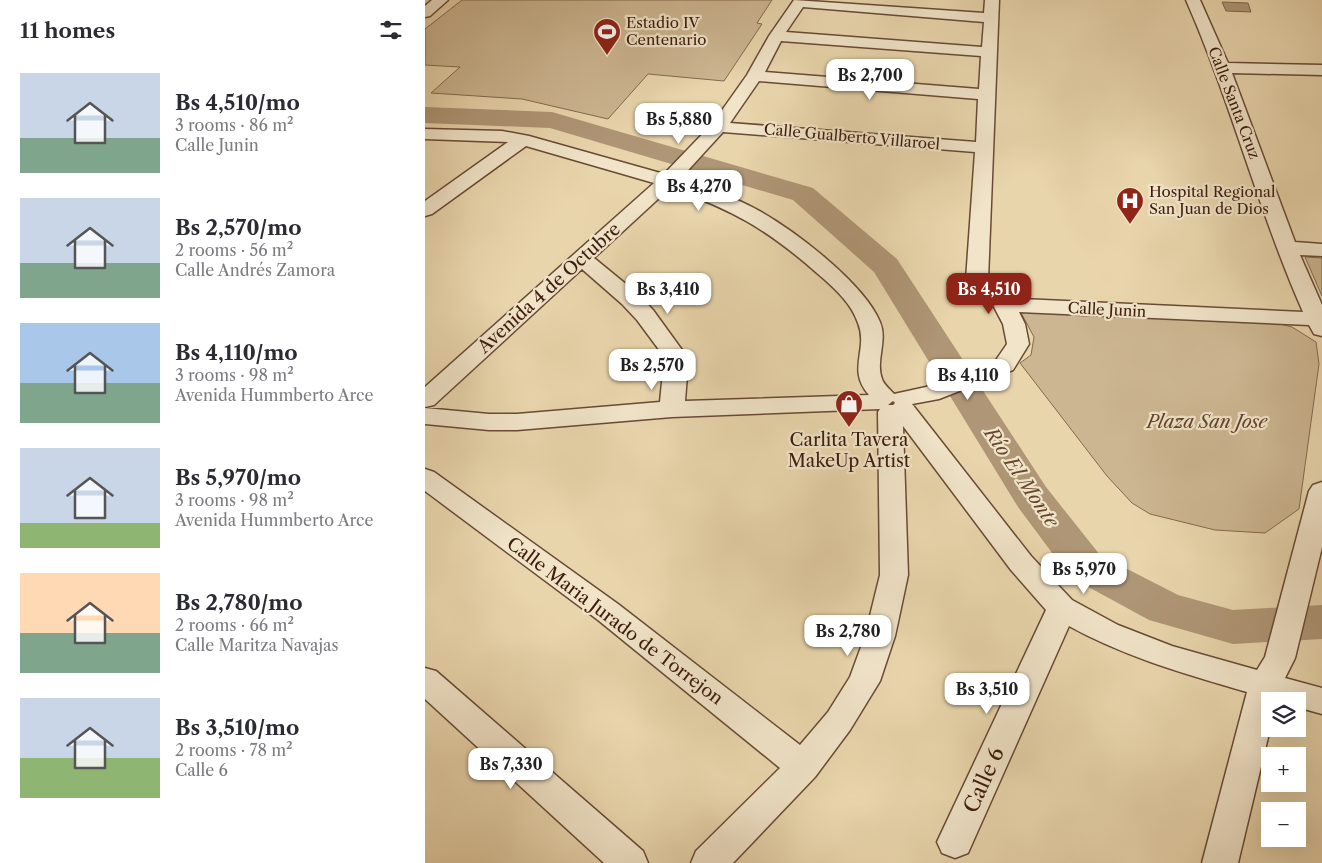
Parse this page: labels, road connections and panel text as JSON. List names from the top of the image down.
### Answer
{
  "streets": {
    "street": [
      "Calle Santa Cruz",
      "Calle Gualberto Villaroel",
      "Avenida 4 de Octubre",
      "Calle Junin",
      "Calle Maria Jurado de Torrejon",
      "Calle 6"
    ]
  },
  "crossings": [
    ["Calle Santa Cruz", "Calle Junin"],
    ["Calle Gualberto Villaroel", "Avenida 4 de Octubre"],
    ["Calle Gualberto Villaroel", "Calle Junin"]
  ],
  "water": ["Río El Monte"],
  "parks": ["Plaza San Jose"],
  "places": {
    "sports": ["Estadio IV Centenario"],
    "hospital": ["Hospital Regional San Juan de Dios"],
    "shop": ["Carlita Tavera MakeUp Artist"]
  },
  "page": {
    "heading": "11 homes",
    "price": [
      "Bs 2,700",
      "Bs 5,880",
      "Bs 4,270",
      "Bs 3,410",
      "Bs 4,510",
      "Bs 2,570",
      "Bs 4,110",
      "Bs 5,970",
      "Bs 2,780",
      "Bs 3,510",
      "Bs 7,330"
    ],
    "list": [
      {
        "name": "Bs 4,510/mo",
        "note": "3 rooms · 86 m² · Calle Junin"
      },
      {
        "name": "Bs 2,570/mo",
        "note": "2 rooms · 56 m² · Calle Andrés Zamora"
      },
      {
        "name": "Bs 4,110/mo",
        "note": "3 rooms · 98 m² · Avenida Hummberto Arce"
      },
      {
        "name": "Bs 5,970/mo",
        "note": "3 rooms · 98 m² · Avenida Hummberto Arce"
      },
      {
        "name": "Bs 2,780/mo",
        "note": "2 rooms · 66 m² · Calle Maritza Navajas"
      },
      {
        "name": "Bs 3,510/mo",
        "note": "2 rooms · 78 m² · Calle 6"
      }
    ],
    "map_buttons": ["+", "−"]
  }
}
